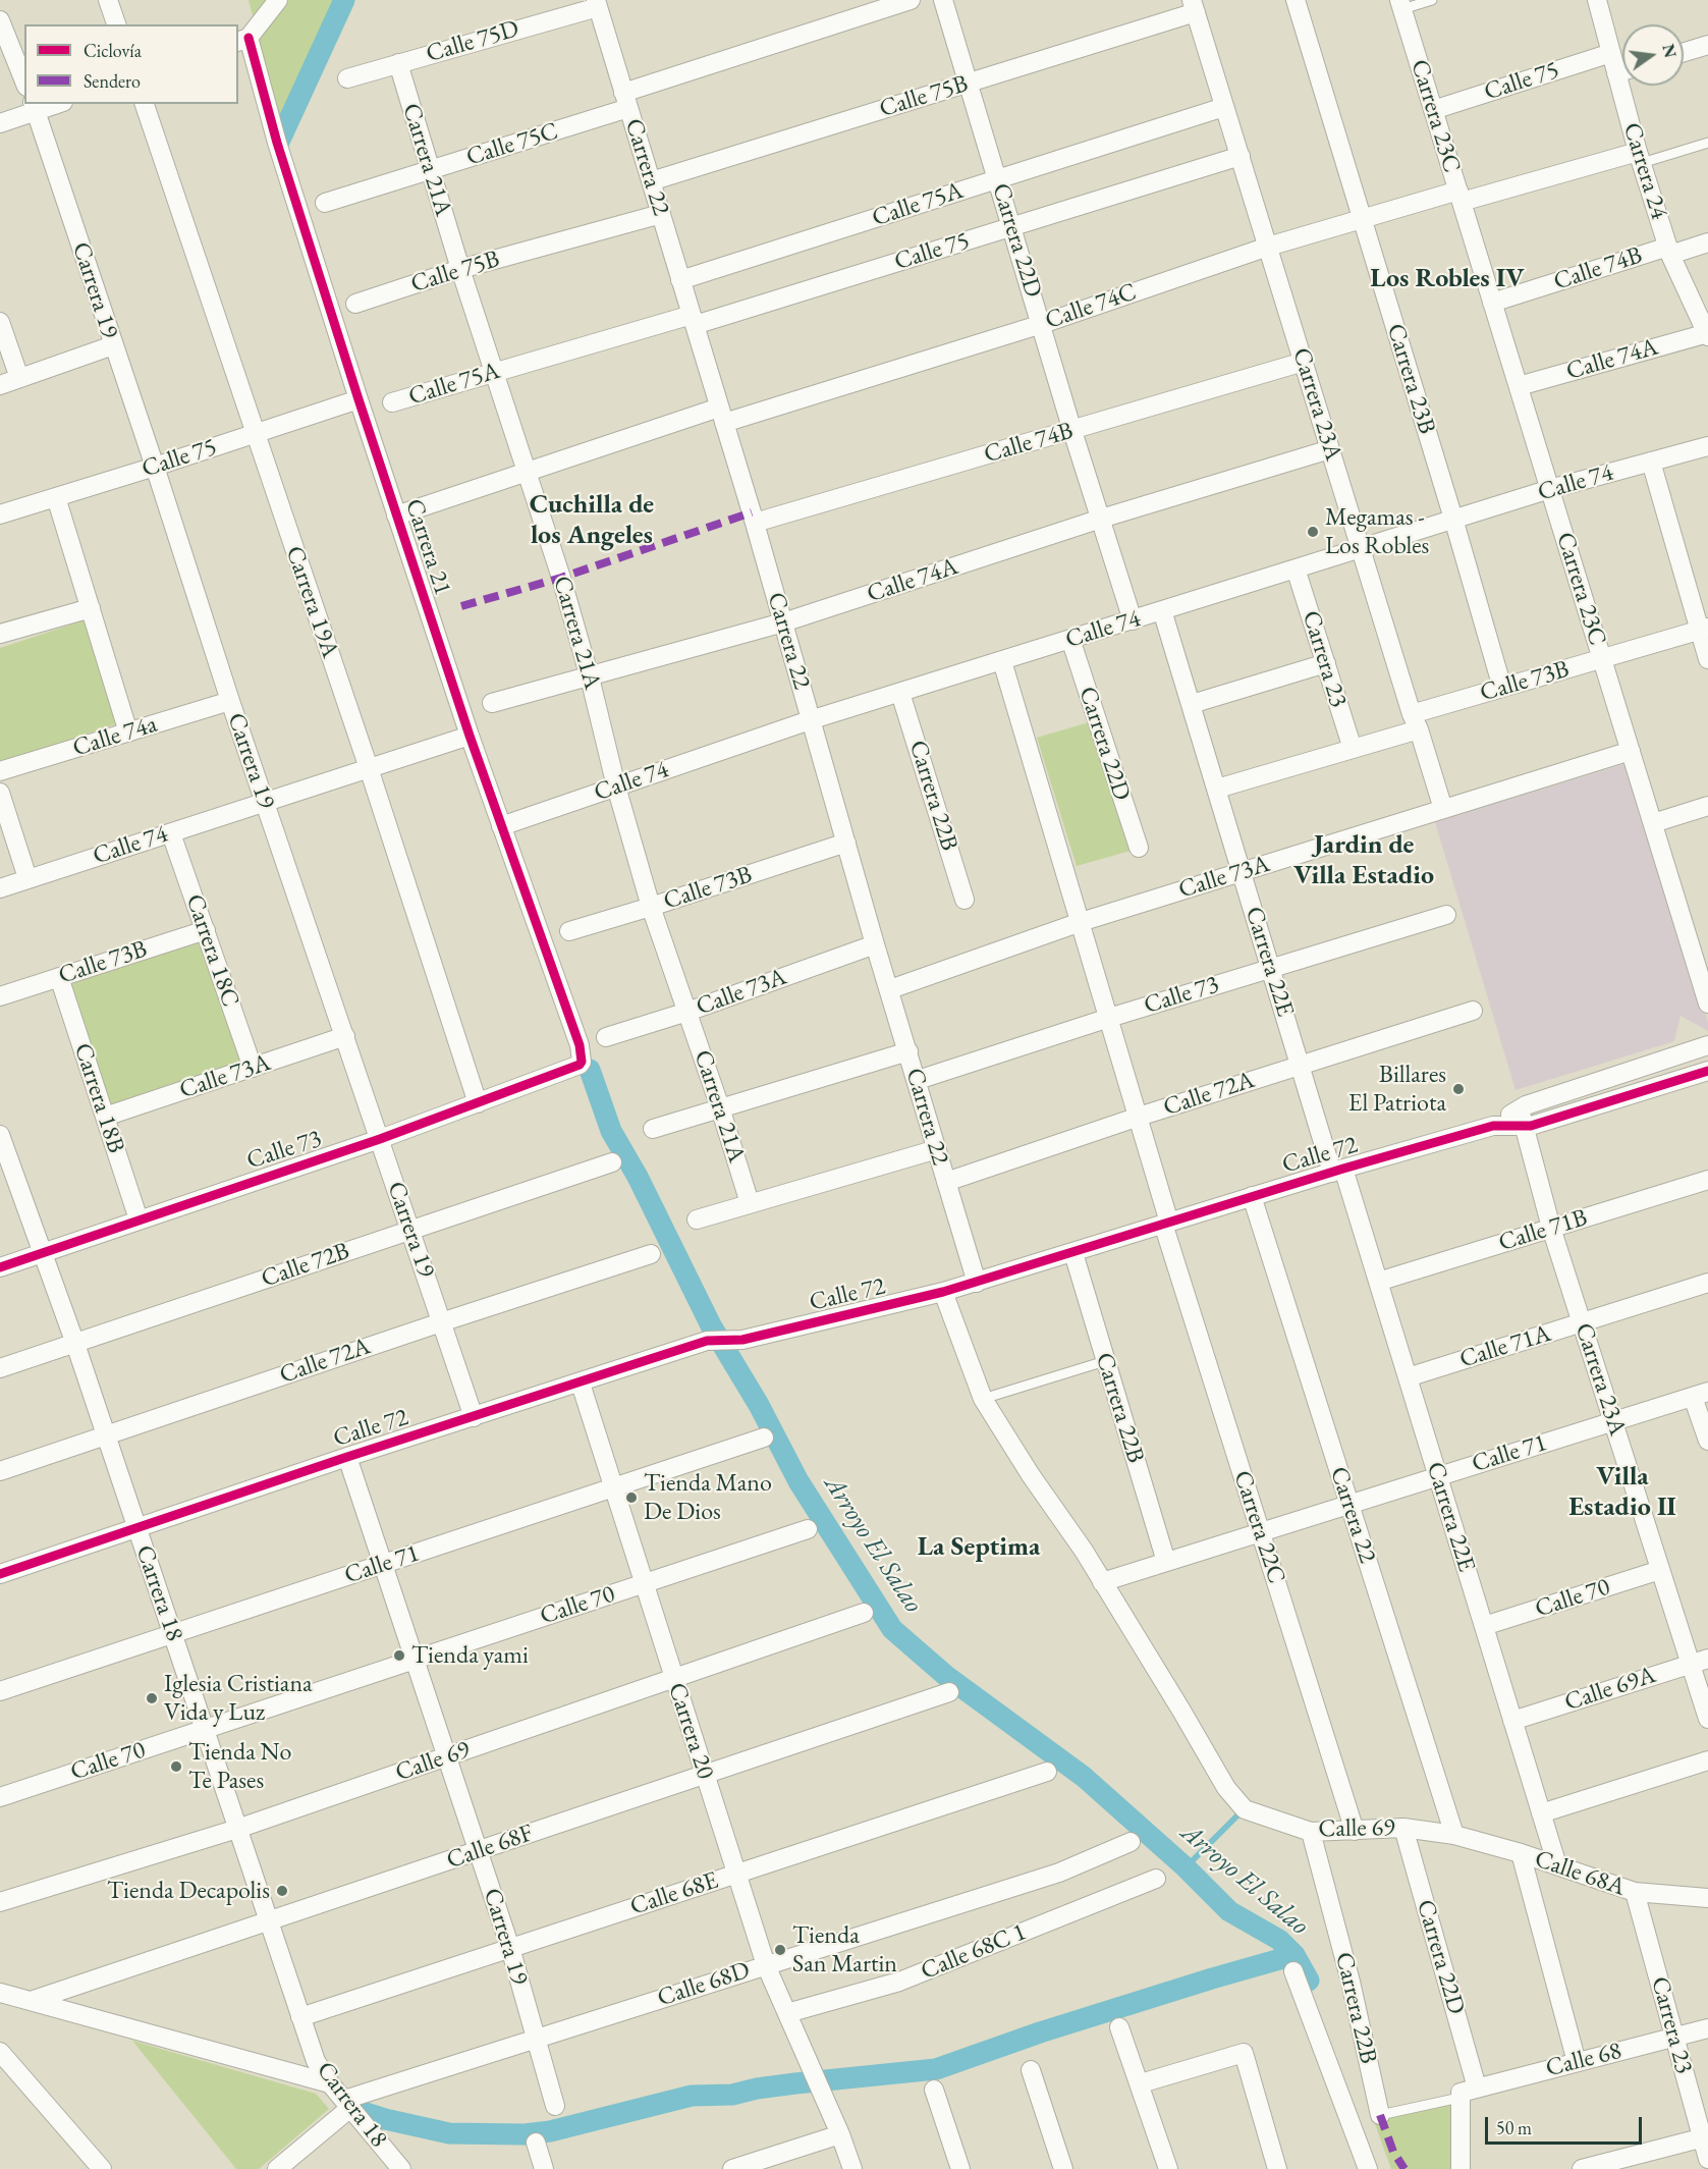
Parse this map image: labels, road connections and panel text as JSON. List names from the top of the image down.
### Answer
{
  "streets": {
    "street": [
      "Calle 75D",
      "Calle 75",
      "Calle 75B",
      "Carrera 23C",
      "Calle 75C",
      "Carrera 21A",
      "Carrera 22",
      "Carrera 24",
      "Calle 75A",
      "Carrera 22D",
      "Calle 74B",
      "Carrera 19",
      "Calle 74C",
      "Calle 74A",
      "Carrera 23B",
      "Carrera 23A",
      "Calle 74",
      "Carrera 21",
      "Carrera 19A",
      "Carrera 23",
      "Calle 73B",
      "Calle 74a",
      "Carrera 22B",
      "Calle 73A",
      "Carrera 18C",
      "Carrera 22E",
      "Calle 73",
      "Calle 72A",
      "Carrera 18B",
      "Calle 72",
      "Calle 71B",
      "Calle 72B",
      "Calle 71A",
      "Calle 71",
      "Carrera 22C",
      "Carrera 18",
      "Calle 70",
      "Calle 69A",
      "Carrera 20",
      "Calle 69",
      "Calle 68F",
      "Calle 68A",
      "Calle 68E",
      "Calle 68C 1",
      "Calle 68D",
      "Calle 68"
    ]
  },
  "crossings": [
    ["Calle 75D", "Carrera 21A"],
    ["Calle 75D", "Carrera 22"],
    ["Calle 75", "Carrera 23C"],
    ["Calle 75", "Carrera 22"],
    ["Calle 75", "Carrera 24"],
    ["Calle 75", "Calle 75A"],
    ["Calle 75", "Carrera 22D"],
    ["Calle 75", "Carrera 19"],
    ["Calle 75", "Carrera 23A"],
    ["Calle 75", "Carrera 21"],
    ["Calle 75", "Carrera 19A"],
    ["Calle 75B", "Carrera 21A"],
    ["Calle 75B", "Carrera 22"],
    ["Calle 75B", "Carrera 22D"],
    ["Calle 75B", "Carrera 23A"],
    ["Carrera 23C", "Calle 74B"],
    ["Carrera 23C", "Calle 74C"],
    ["Carrera 23C", "Calle 74A"],
    ["Carrera 23C", "Calle 74"],
    ["Carrera 23C", "Calle 73B"],
    ["Carrera 23C", "Calle 73A"],
    ["Calle 75C", "Carrera 21A"],
    ["Calle 75C", "Carrera 22"],
    ["Carrera 21A", "Calle 75A"],
    ["Carrera 21A", "Calle 74A"],
    ["Carrera 21A", "Calle 74"],
    ["Carrera 21A", "Calle 73B"],
    ["Carrera 21A", "Calle 73A"],
    ["Carrera 22", "Calle 75A"],
    ["Carrera 22", "Calle 74B"],
    ["Carrera 22", "Calle 74C"],
    ["Carrera 22", "Calle 74A"],
    ["Carrera 22", "Calle 74"],
    ["Carrera 22", "Calle 73B"],
    ["Carrera 22", "Calle 73A"],
    ["Carrera 22", "Calle 73"],
    ["Carrera 22", "Calle 72A"],
    ["Carrera 22", "Calle 72"],
    ["Carrera 22", "Calle 71"],
    ["Carrera 22", "Calle 69"],
    ["Carrera 22", "Calle 68A"],
    ["Carrera 24", "Calle 74B"],
    ["Carrera 24", "Calle 74C"],
    ["Carrera 24", "Calle 74A"],
    ["Calle 75A", "Carrera 22D"],
    ["Calle 75A", "Carrera 23A"],
    ["Carrera 22D", "Calle 74B"],
    ["Carrera 22D", "Calle 74C"],
    ["Carrera 22D", "Calle 74A"],
    ["Carrera 22D", "Calle 74"],
    ["Carrera 22D", "Calle 69"],
    ["Carrera 22D", "Calle 68"],
    ["Calle 74B", "Carrera 23A"],
    ["Carrera 19", "Calle 74"],
    ["Carrera 19", "Calle 74a"],
    ["Carrera 19", "Calle 73A"],
    ["Carrera 19", "Calle 73"],
    ["Carrera 19", "Calle 72A"],
    ["Carrera 19", "Calle 72"],
    ["Carrera 19", "Calle 72B"],
    ["Carrera 19", "Calle 71"],
    ["Carrera 19", "Calle 70"],
    ["Carrera 19", "Calle 69"],
    ["Carrera 19", "Calle 68F"],
    ["Carrera 19", "Calle 68E"],
    ["Carrera 19", "Calle 68D"],
    ["Calle 74C", "Carrera 23B"],
    ["Calle 74C", "Carrera 23A"],
    ["Calle 74A", "Carrera 23A"],
    ["Carrera 23B", "Calle 74"],
    ["Carrera 23B", "Calle 73B"],
    ["Carrera 23A", "Calle 74"],
    ["Carrera 23A", "Calle 73B"],
    ["Carrera 23A", "Calle 73A"],
    ["Carrera 23A", "Calle 72"],
    ["Carrera 23A", "Calle 71B"],
    ["Carrera 23A", "Calle 71A"],
    ["Carrera 23A", "Calle 71"],
    ["Carrera 23A", "Calle 70"],
    ["Carrera 23A", "Calle 69A"],
    ["Calle 74", "Carrera 21"],
    ["Calle 74", "Carrera 19A"],
    ["Calle 74", "Carrera 23"],
    ["Calle 74", "Carrera 22B"],
    ["Calle 74", "Carrera 18C"],
    ["Calle 74", "Carrera 22E"],
    ["Carrera 21", "Calle 73"],
    ["Carrera 19A", "Calle 73"],
    ["Carrera 23", "Calle 73B"],
    ["Carrera 23", "Calle 68A"],
    ["Carrera 23", "Calle 68"],
    ["Calle 73B", "Carrera 18C"],
    ["Calle 73B", "Carrera 22E"],
    ["Calle 73B", "Carrera 18B"],
    ["Carrera 22B", "Calle 72"],
    ["Carrera 22B", "Calle 71"],
    ["Carrera 22B", "Calle 69"],
    ["Calle 73A", "Carrera 18C"],
    ["Calle 73A", "Carrera 22E"],
    ["Calle 73A", "Carrera 18B"],
    ["Carrera 22E", "Calle 73"],
    ["Carrera 22E", "Calle 72A"],
    ["Carrera 22E", "Calle 72"],
    ["Carrera 22E", "Calle 71B"],
    ["Carrera 22E", "Calle 71A"],
    ["Carrera 22E", "Calle 71"],
    ["Carrera 22E", "Calle 70"],
    ["Carrera 22E", "Calle 69A"],
    ["Carrera 22E", "Calle 68A"],
    ["Calle 73", "Carrera 18B"],
    ["Calle 73", "Carrera 18"],
    ["Calle 72A", "Carrera 18"],
    ["Calle 72", "Carrera 22C"],
    ["Calle 72", "Carrera 18"],
    ["Calle 72", "Carrera 20"],
    ["Calle 72B", "Carrera 18"],
    ["Calle 71", "Carrera 22C"],
    ["Calle 71", "Carrera 18"],
    ["Calle 71", "Carrera 20"],
    ["Calle 71", "Calle 69"],
    ["Carrera 22C", "Calle 69"],
    ["Carrera 18", "Calle 70"],
    ["Carrera 18", "Calle 69"],
    ["Carrera 18", "Calle 68F"],
    ["Carrera 18", "Calle 68E"],
    ["Carrera 18", "Calle 68D"],
    ["Calle 70", "Carrera 20"],
    ["Carrera 20", "Calle 69"],
    ["Carrera 20", "Calle 68F"],
    ["Carrera 20", "Calle 68E"],
    ["Carrera 20", "Calle 68C 1"],
    ["Carrera 20", "Calle 68D"],
    ["Calle 69", "Calle 68A"]
  ],
  "districts": [
    "Los Robles IV",
    "Cuchilla de los Angeles",
    "Jardin de Villa Estadio",
    "Villa Estadio II",
    "La Septima"
  ],
  "water": ["Arroyo El Salao"],
  "places": [
    "Megamas - Los Robles",
    "Billares El Patriota",
    "Tienda Mano De Dios",
    "Tienda yami",
    "Iglesia Cristiana Vida y Luz",
    "Tienda No Te Pases",
    "Tienda Decapolis",
    "Tienda San Martin"
  ],
  "legend": ["Ciclovía", "Sendero"],
  "scale_bar": "50 m",
  "north": "right"
}
